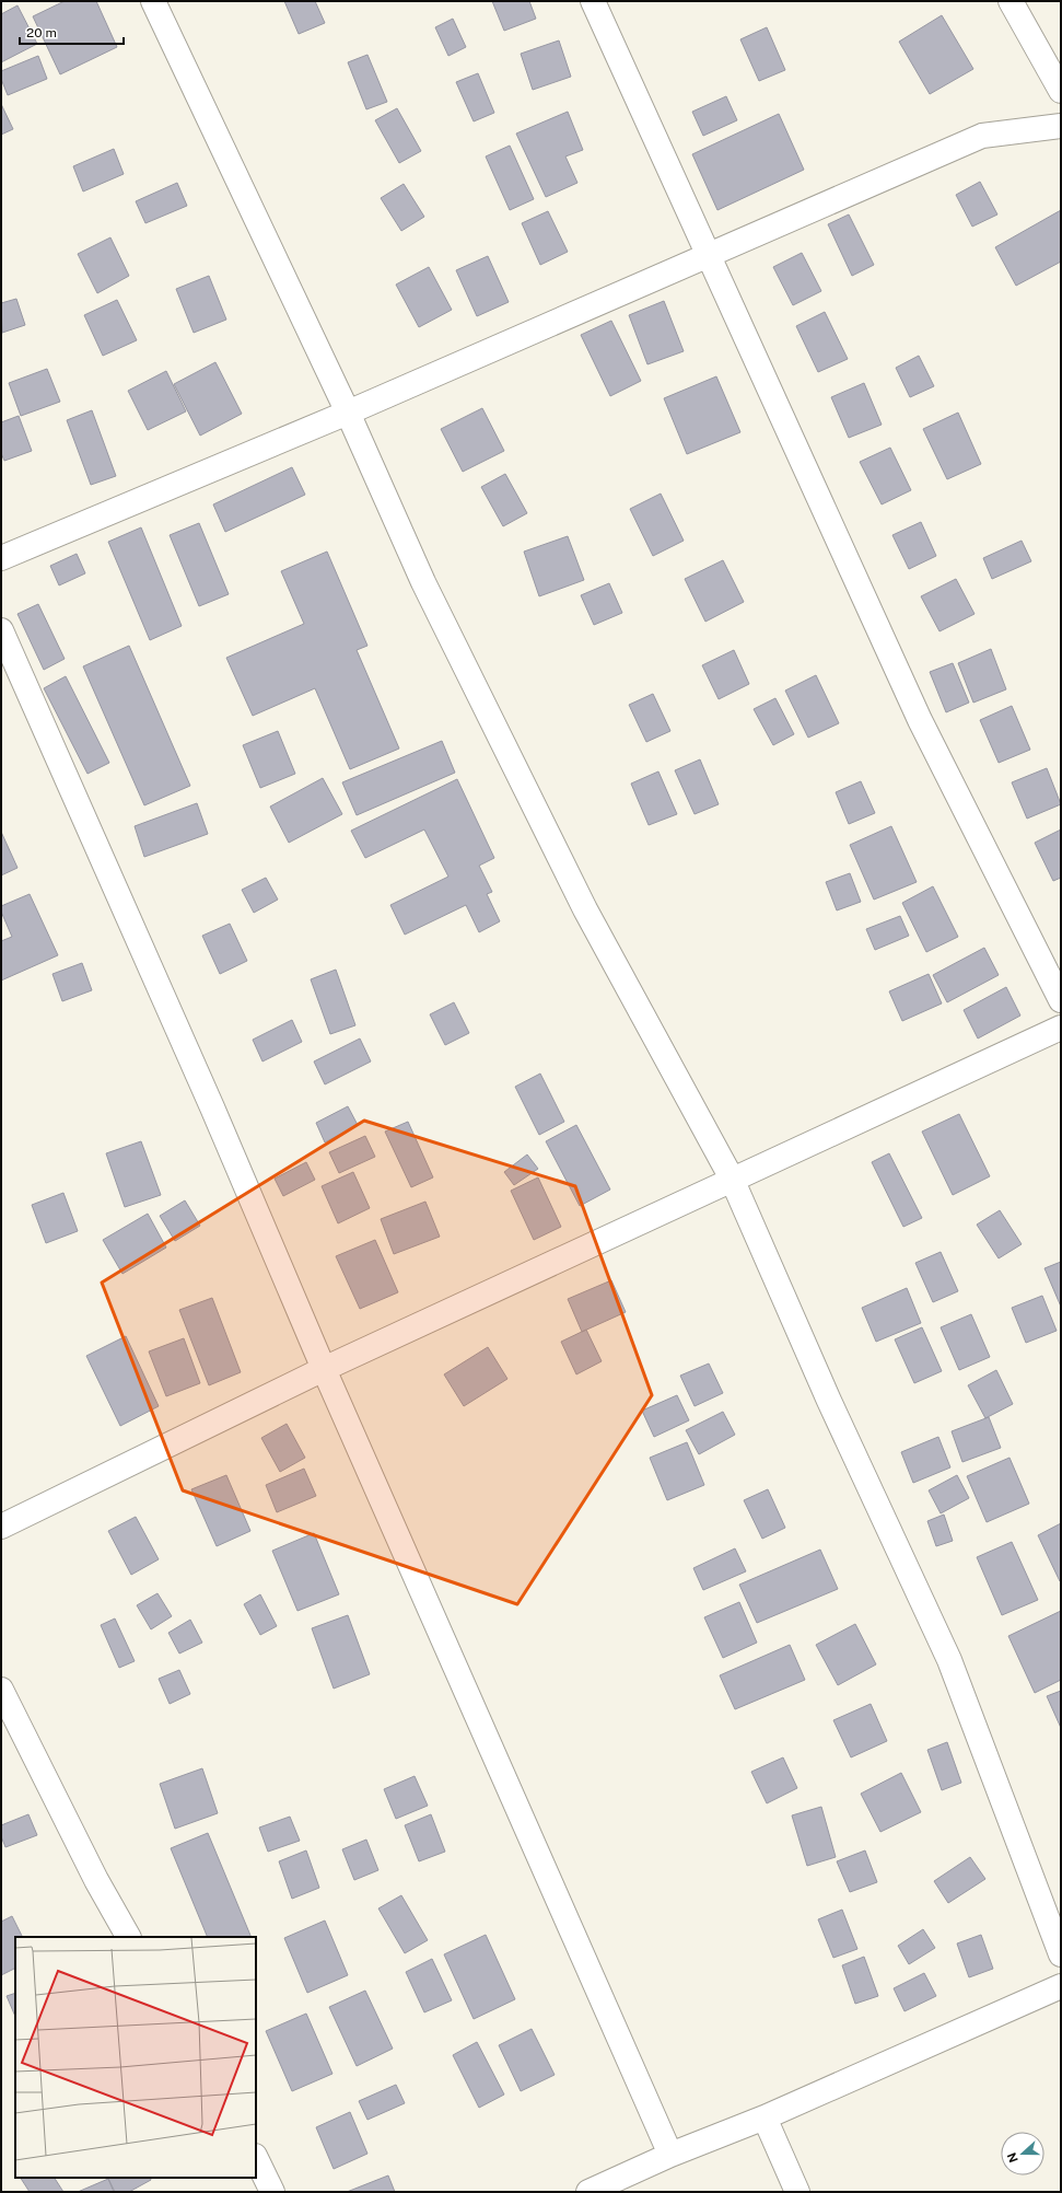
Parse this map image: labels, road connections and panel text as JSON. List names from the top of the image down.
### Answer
{
  "scale_bar": "20 m",
  "north": "left"
}
